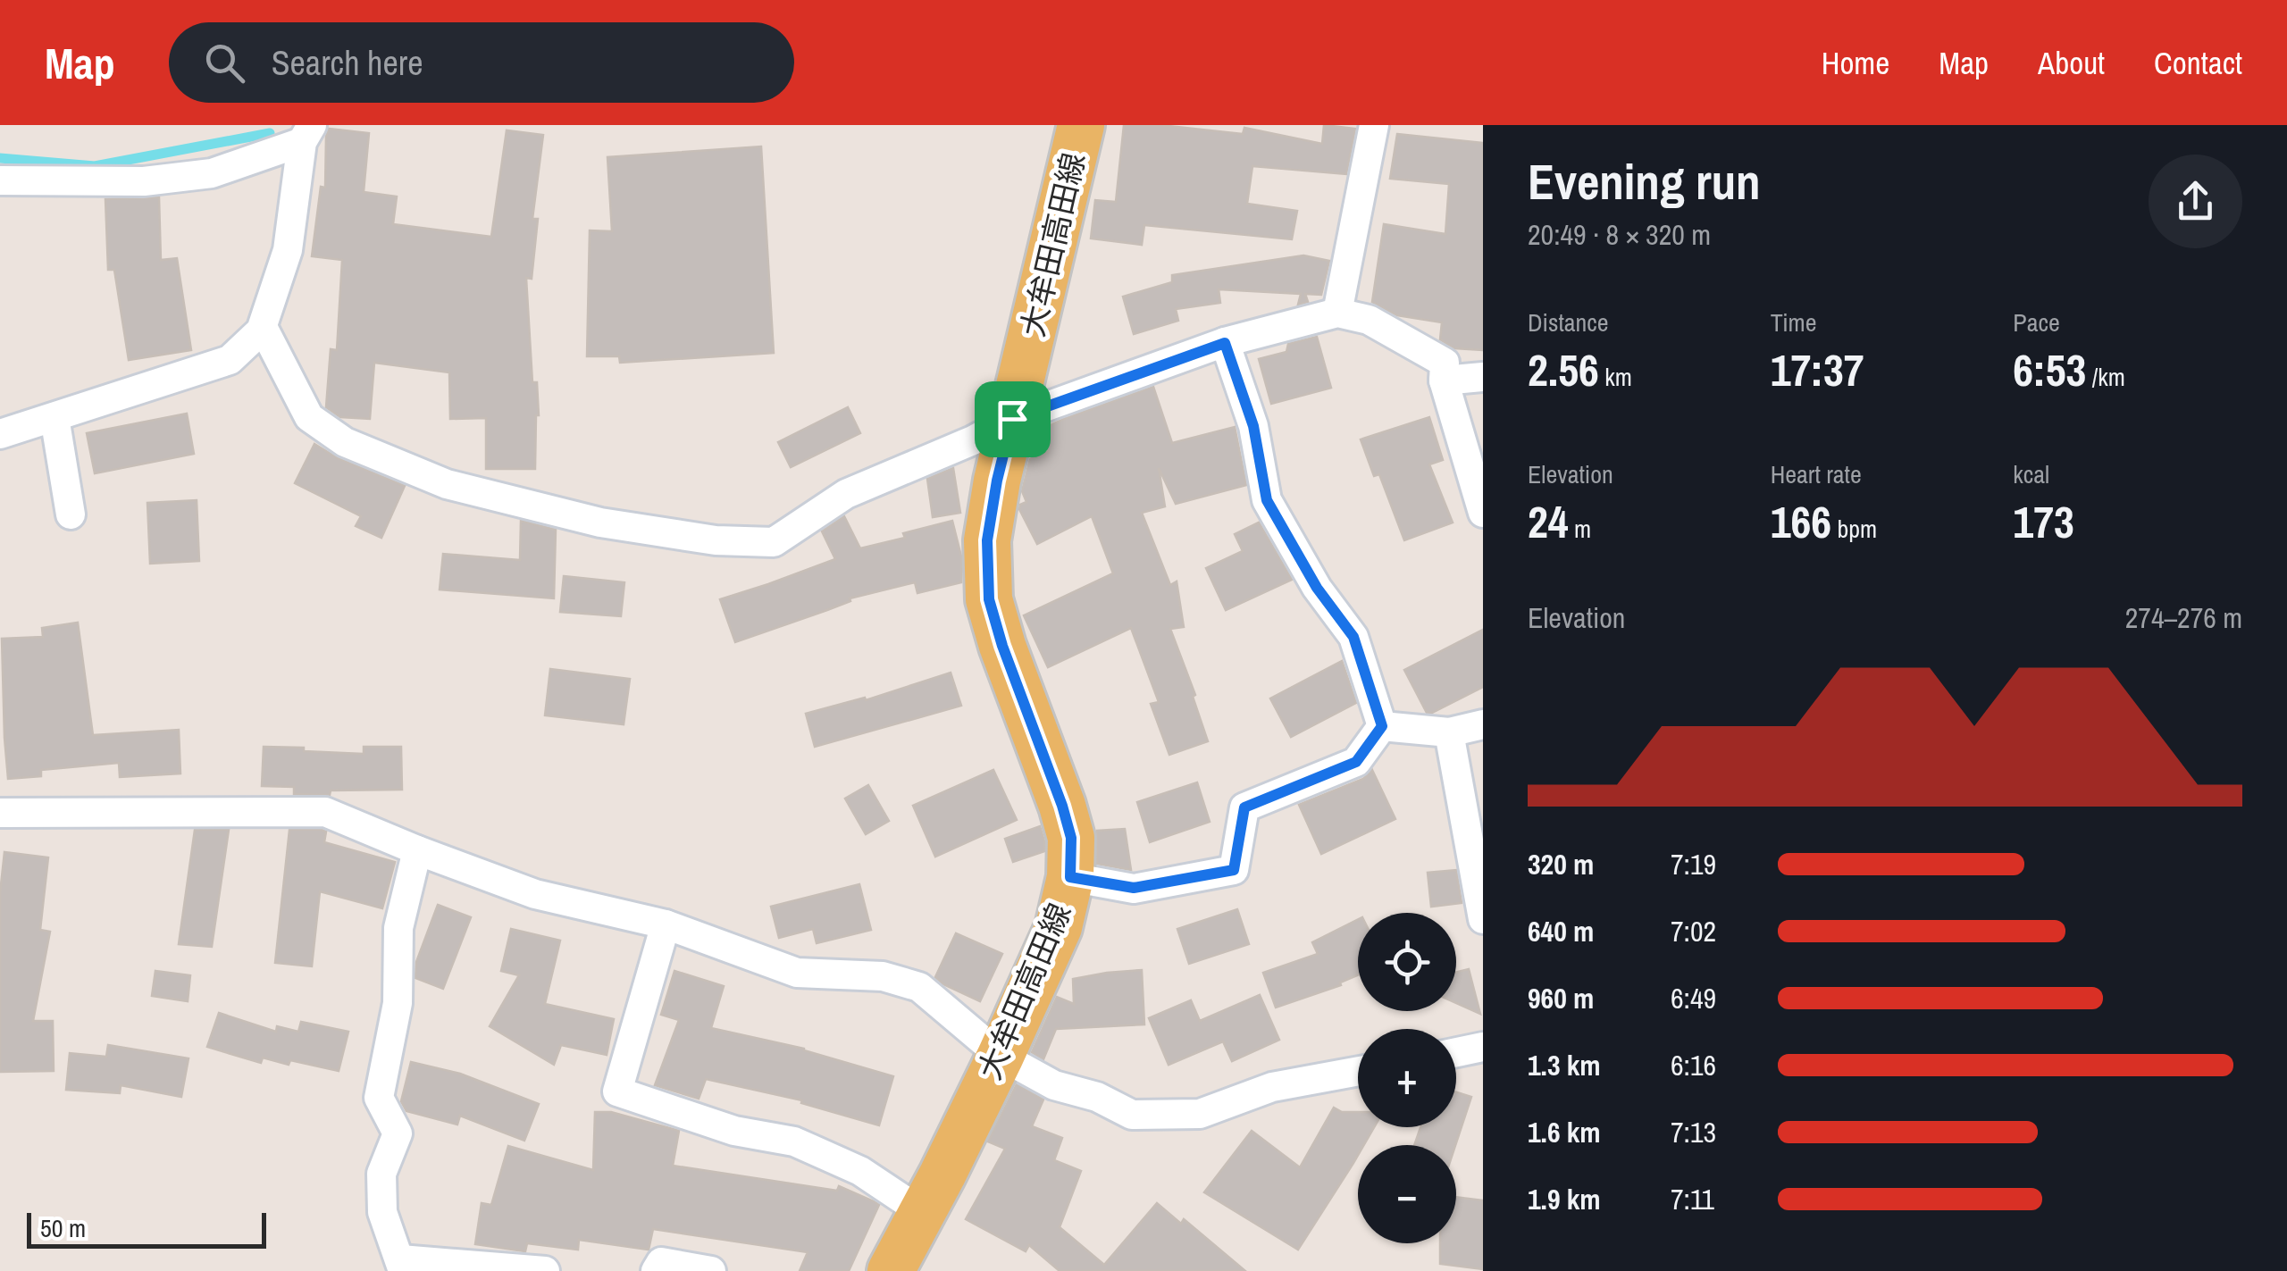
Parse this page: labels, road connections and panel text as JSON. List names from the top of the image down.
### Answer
{
  "streets": {
    "main road": ["大牟田高田線"]
  },
  "scale_bar": "50 m",
  "page": {
    "header": "Map",
    "search": "Search here",
    "nav": [
      "Home",
      "Map",
      "About",
      "Contact"
    ],
    "heading": ["Evening run", "20:49 · 8 × 320 m"],
    "stats": [
      ["Distance", "2.56 km"],
      ["Time", "17:37"],
      ["Pace", "6:53 /km"],
      ["Elevation", "24 m"],
      ["Heart rate", "166 bpm"],
      ["kcal", "173"]
    ],
    "chart": ["Elevation", "274–276 m"],
    "list": [
      {
        "name": "320 m",
        "note": "7:19"
      },
      {
        "name": "640 m",
        "note": "7:02"
      },
      {
        "name": "960 m",
        "note": "6:49"
      },
      {
        "name": "1.3 km",
        "note": "6:16"
      },
      {
        "name": "1.6 km",
        "note": "7:13"
      },
      {
        "name": "1.9 km",
        "note": "7:11"
      }
    ],
    "map_buttons": ["+", "−"],
    "scale": "50 m"
  }
}
